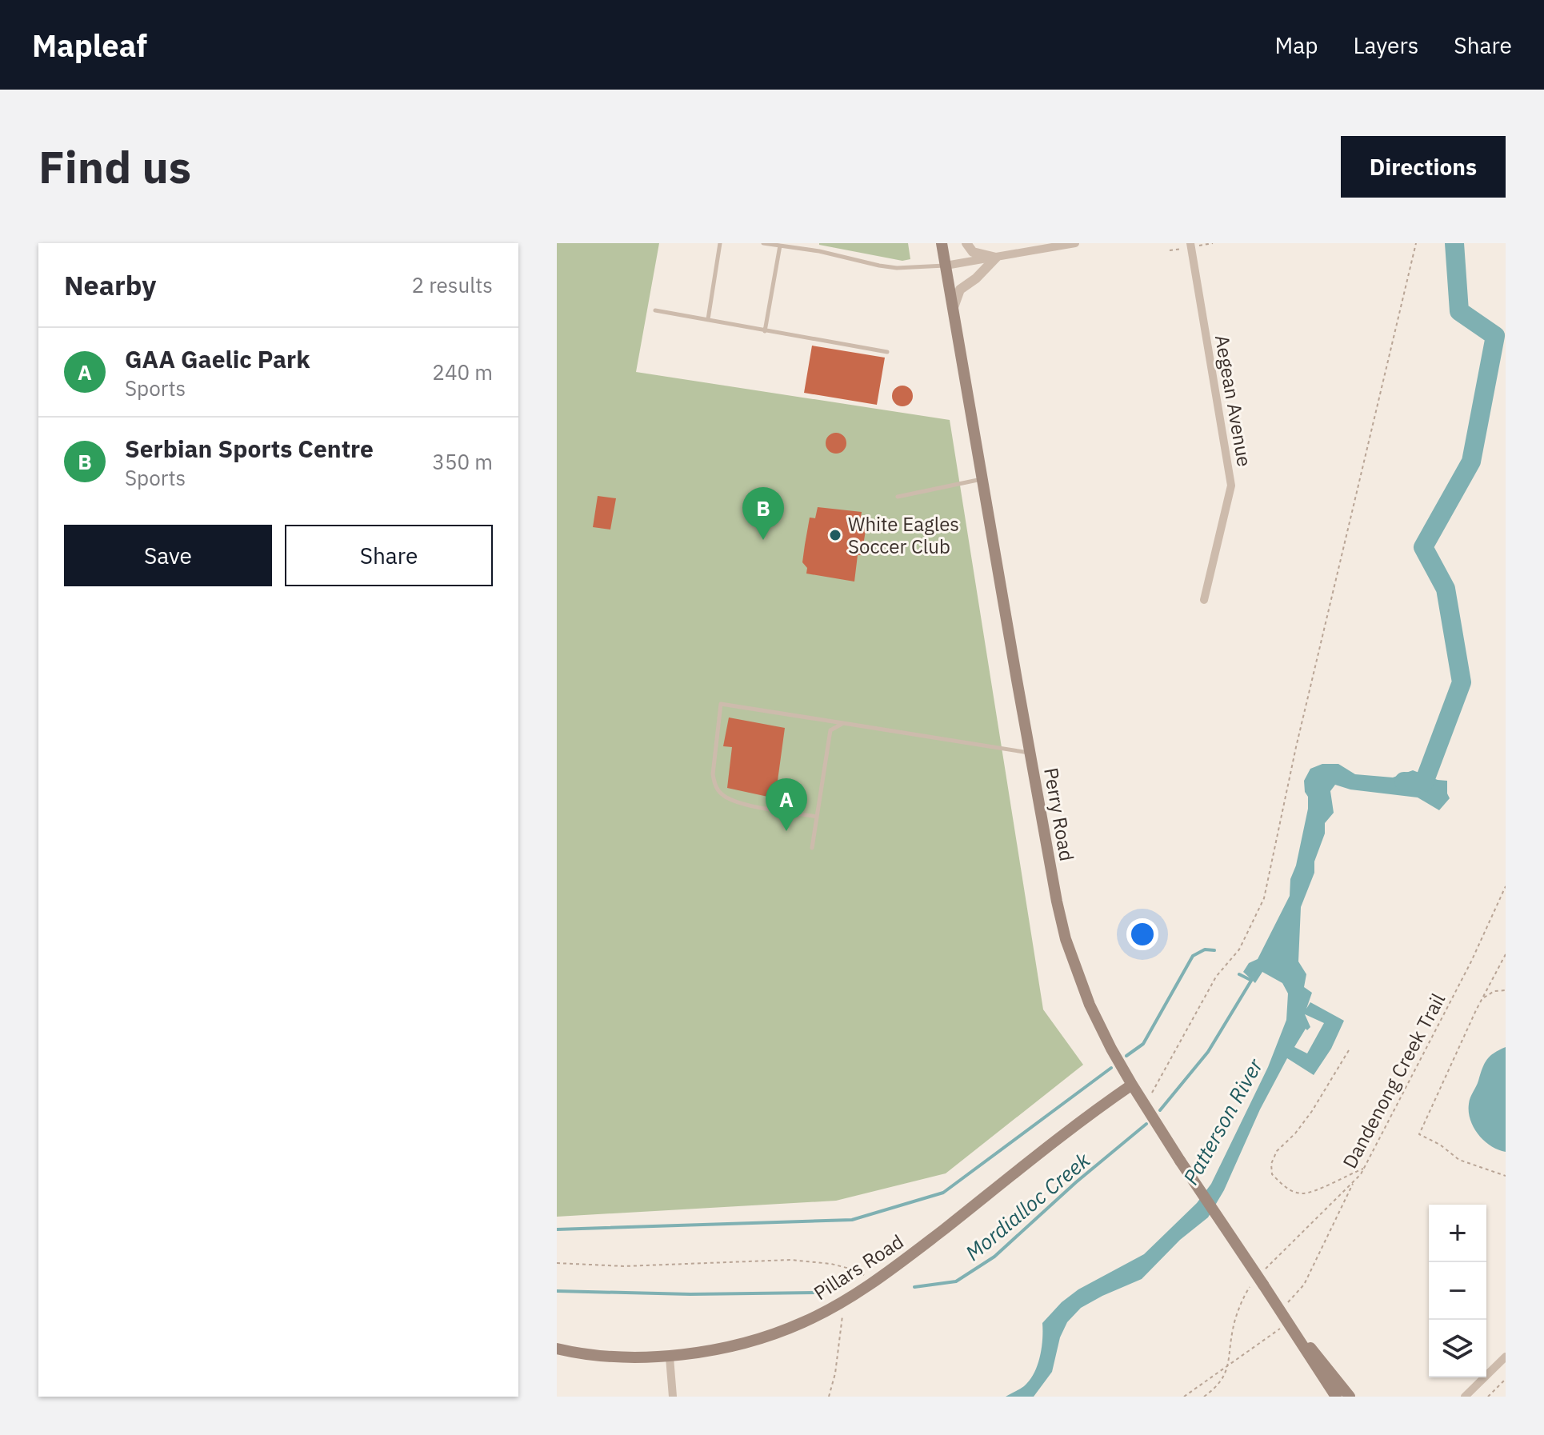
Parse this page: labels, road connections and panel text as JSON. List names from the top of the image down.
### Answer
{
  "streets": {
    "main road": ["Perry Road", "Pillars Road"],
    "street": ["Aegean Avenue"],
    "path": ["Dandenong Creek Trail"]
  },
  "crossings": [
    ["Perry Road", "Dandenong Creek Trail"],
    ["Perry Road", "Pillars Road"]
  ],
  "water": ["Patterson River", "Mordialloc Creek"],
  "places": ["White Eagles Soccer Club"],
  "page": {
    "header": "Mapleaf",
    "nav": ["Map", "Layers", "Share"],
    "buttons": [
      "Directions",
      ["Save", "Share"]
    ],
    "title": "Find us",
    "heading": ["Nearby", "2 results"],
    "list": [
      {
        "mark": "A",
        "name": "GAA Gaelic Park",
        "note": "Sports",
        "value": "240 m"
      },
      {
        "mark": "B",
        "name": "Serbian Sports Centre",
        "note": "Sports",
        "value": "350 m"
      }
    ],
    "pins": ["B", "A"],
    "map_buttons": ["+", "−"]
  }
}
